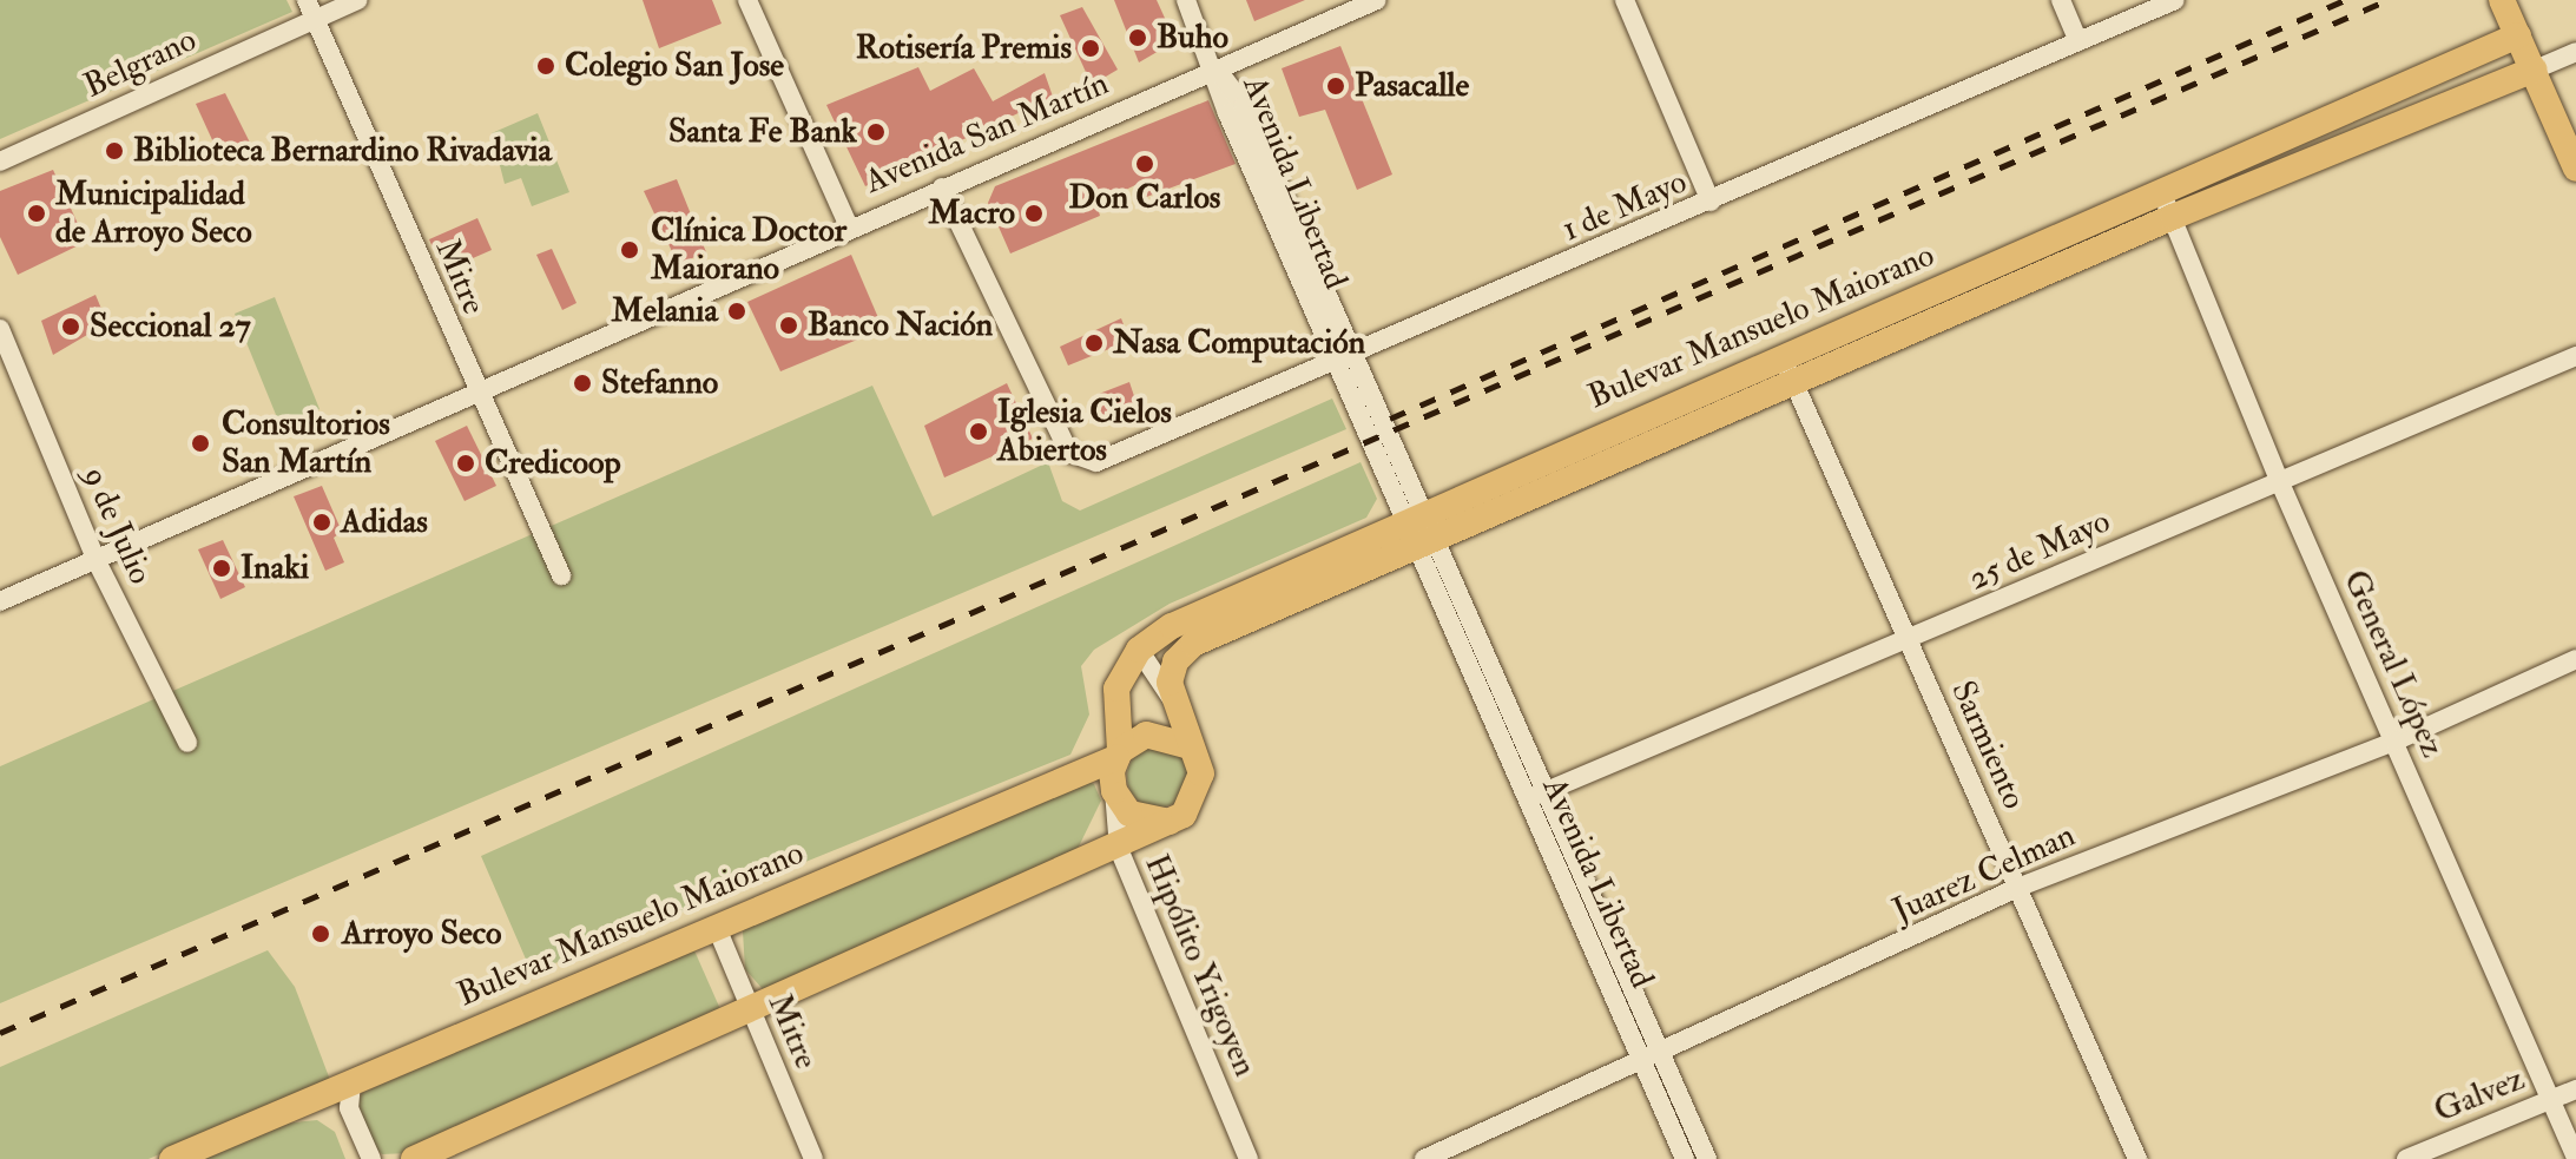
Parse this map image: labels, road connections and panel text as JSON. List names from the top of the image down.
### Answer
{
  "streets": {
    "main road": ["Bulevar Mansuelo Maiorano"],
    "street": [
      "Belgrano",
      "Avenida San Martín",
      "Avenida Libertad",
      "1 de Mayo",
      "Mitre",
      "9 de Julio",
      "25 de Mayo",
      "General López",
      "Sarmiento",
      "Juarez Celman",
      "Hipólito Yrigoyen",
      "Galvez"
    ]
  },
  "crossings": [
    ["Belgrano", "Mitre"],
    ["Avenida San Martín", "Avenida Libertad"],
    ["Avenida San Martín", "1 de Mayo"],
    ["Avenida San Martín", "Mitre"],
    ["Avenida San Martín", "9 de Julio"],
    ["Avenida Libertad", "1 de Mayo"],
    ["Avenida Libertad", "Bulevar Mansuelo Maiorano"],
    ["Avenida Libertad", "25 de Mayo"],
    ["Avenida Libertad", "Juarez Celman"],
    ["Mitre", "Bulevar Mansuelo Maiorano"],
    ["Bulevar Mansuelo Maiorano", "General López"],
    ["Bulevar Mansuelo Maiorano", "Sarmiento"],
    ["Bulevar Mansuelo Maiorano", "Hipólito Yrigoyen"],
    ["25 de Mayo", "General López"],
    ["25 de Mayo", "Sarmiento"],
    ["General López", "Juarez Celman"],
    ["General López", "Galvez"],
    ["Sarmiento", "Juarez Celman"]
  ],
  "places": [
    "Buho",
    "Rotisería Premis",
    "Colegio San Jose",
    "Pasacalle",
    "Santa Fe Bank",
    "Biblioteca Bernardino Rivadavia",
    "Don Carlos",
    "Municipalidad de Arroyo Seco",
    "Macro",
    "Clínica Doctor Maiorano",
    "Melania",
    "Banco Nación",
    "Seccional 27",
    "Nasa Computación",
    "Stefanno",
    "Iglesia Cielos Abiertos",
    "Consultorios San Martín",
    "Credicoop",
    "Adidas",
    "Inaki",
    "Arroyo Seco"
  ]
}
